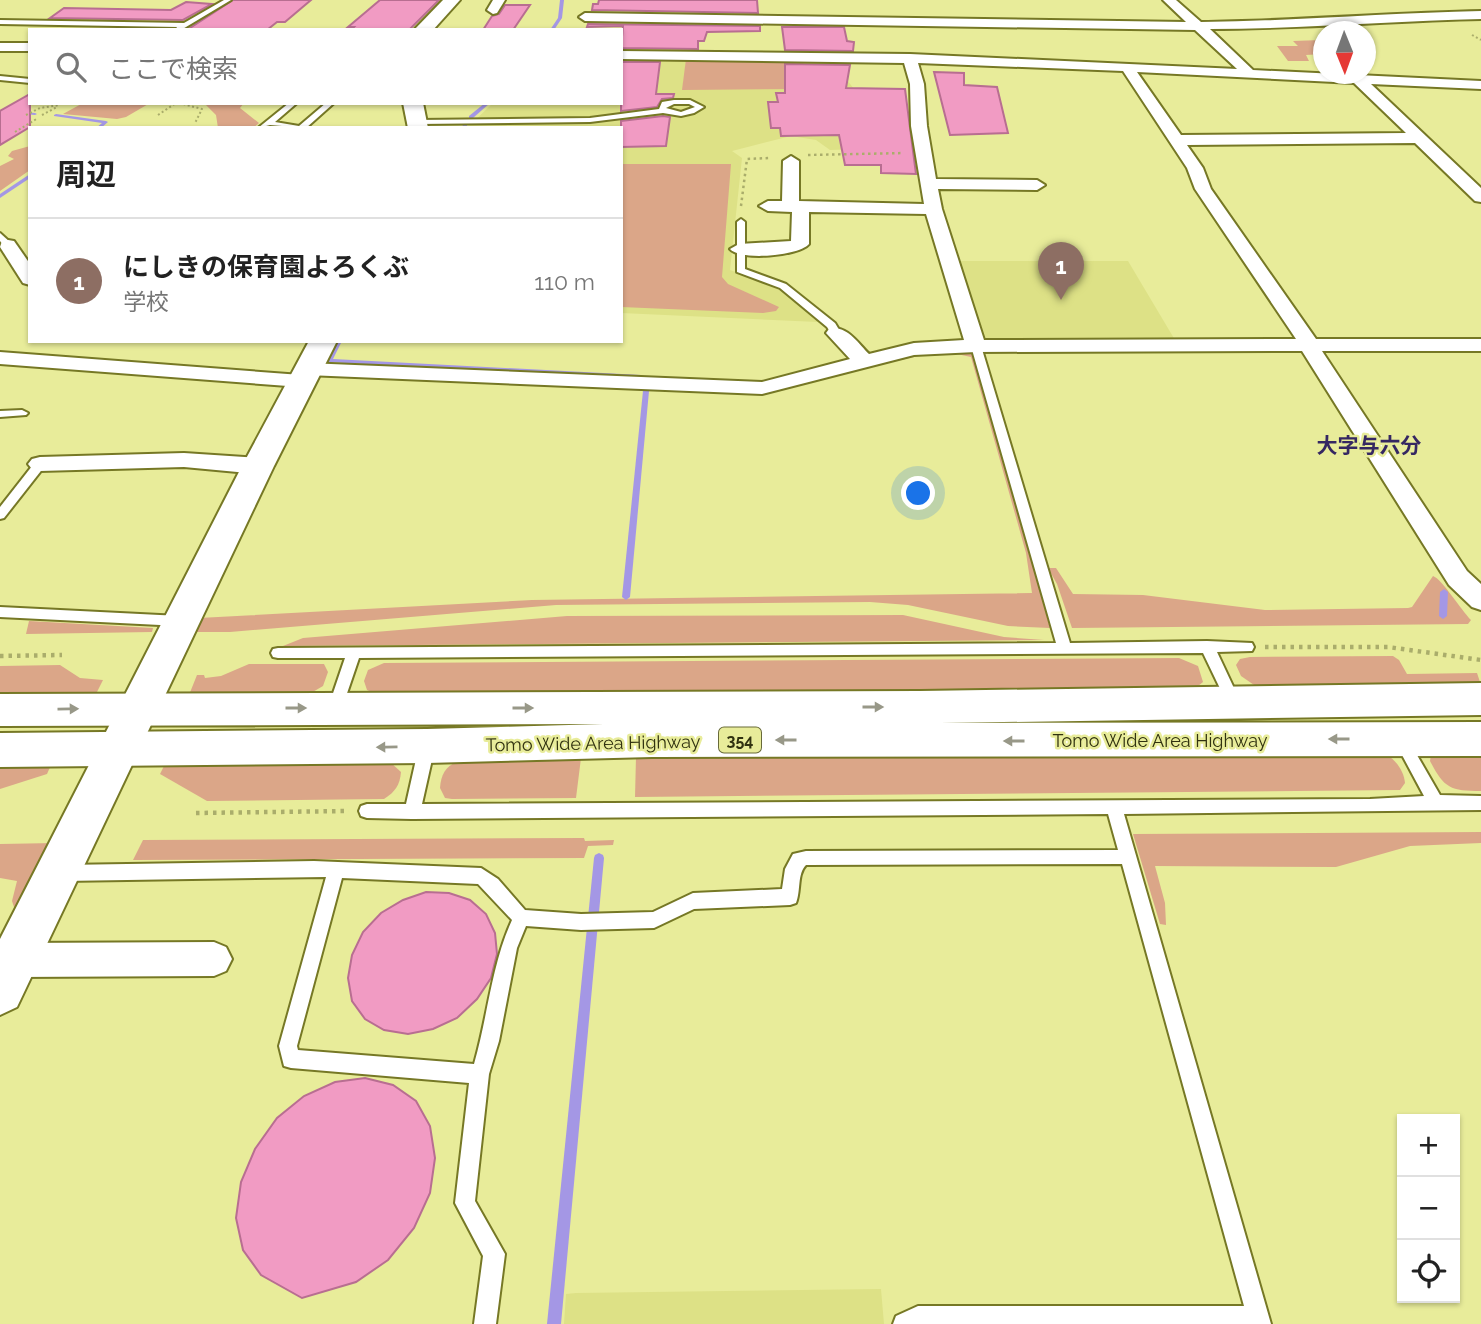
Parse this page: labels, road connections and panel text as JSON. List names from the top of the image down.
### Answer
{
  "streets": {
    "main road": ["354", "Tomo Wide Area Highway"]
  },
  "districts": ["大字与六分"],
  "north": "bottom",
  "page": {
    "search": "ここで検索",
    "heading": "周辺",
    "list": [
      {
        "mark": "1",
        "name": "にしきの保育園よろくぶ",
        "note": "学校",
        "value": "110 m"
      }
    ],
    "pins": "1",
    "map_buttons": ["+", "−"]
  }
}
